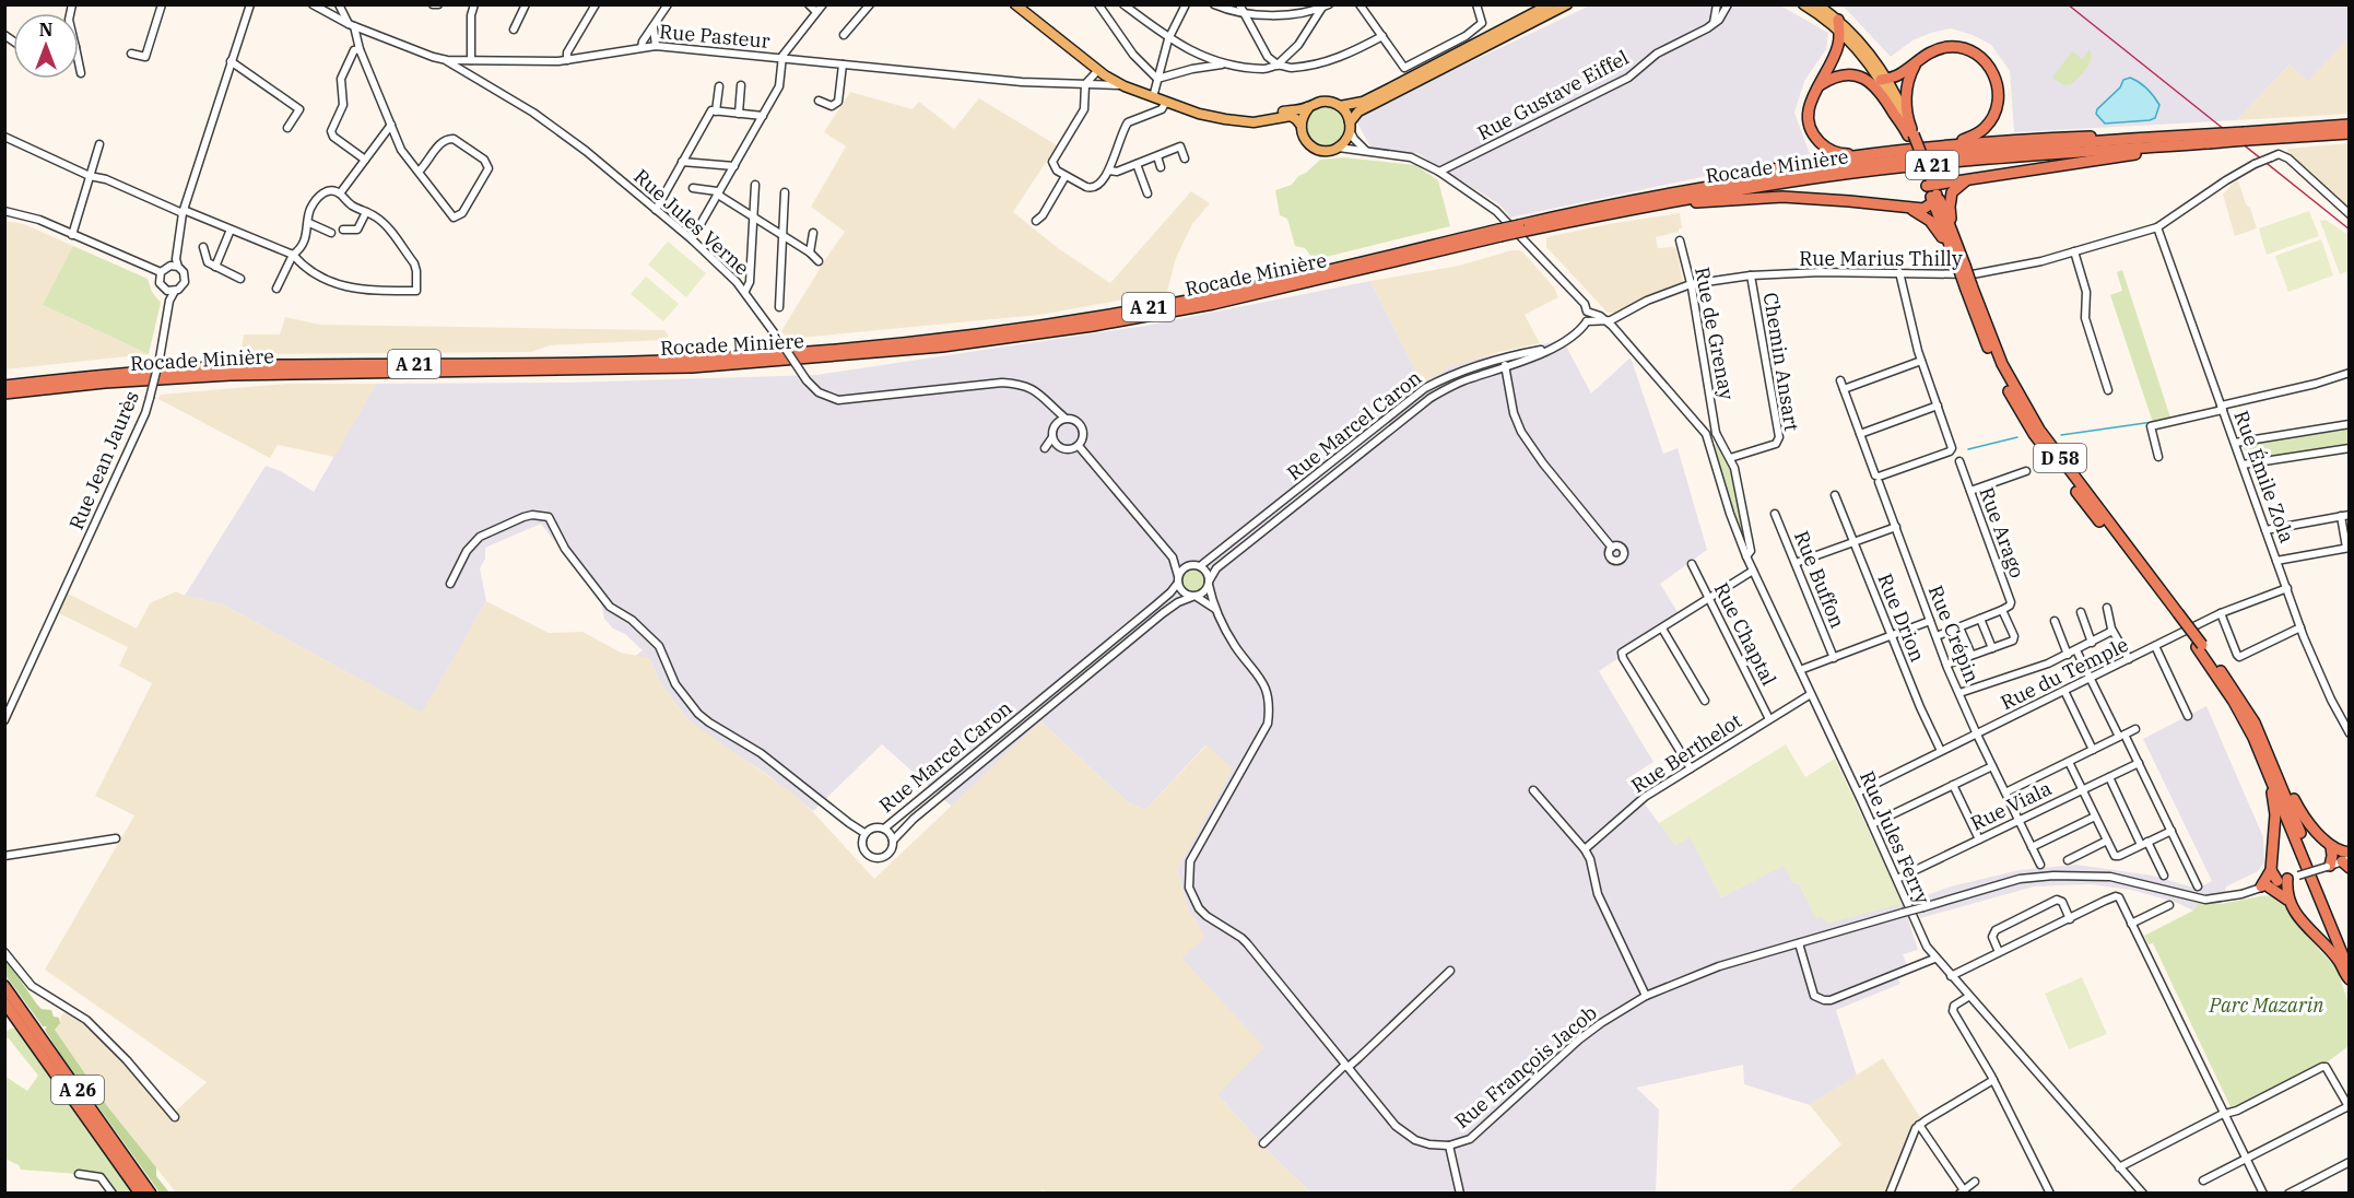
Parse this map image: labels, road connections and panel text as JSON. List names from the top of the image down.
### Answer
{
  "streets": {
    "highway": [
      "A 21",
      "Rocade Minière",
      "D 58",
      "A 26"
    ],
    "street": [
      "Rue Pasteur",
      "Rue Gustave Eiffel",
      "Rue Jules Verne",
      "Rue Marius Thilly",
      "Rue de Grenay",
      "Chemin Ansart",
      "Rue Marcel Caron",
      "Rue Jean Jaurès",
      "Rue Émile Zola",
      "Rue Arago",
      "Rue Buffon",
      "Rue Drion",
      "Rue Chaptal",
      "Rue Crépin",
      "Rue du Temple",
      "Rue Berthelot",
      "Rue Viala",
      "Rue Jules Ferry",
      "Rue François Jacob"
    ]
  },
  "crossings": [
    ["Rue Pasteur", "Rue Jules Verne"],
    ["Rue Marius Thilly", "Rue de Grenay"],
    ["Rue Marius Thilly", "Chemin Ansart"],
    ["Rue Marius Thilly", "Rue Émile Zola"],
    ["Rue Marius Thilly", "Rue Jules Ferry"],
    ["Rue Émile Zola", "Rue du Temple"],
    ["Rue Drion", "Rue du Temple"],
    ["Rue Chaptal", "Rue Berthelot"],
    ["Rue Crépin", "Rue du Temple"],
    ["Rue Crépin", "Rue Viala"],
    ["Rue du Temple", "Rue Jules Ferry"],
    ["Rue Berthelot", "Rue Jules Ferry"],
    ["Rue Viala", "Rue Jules Ferry"]
  ],
  "parks": ["Parc Mazarin"],
  "north": "top"
}
